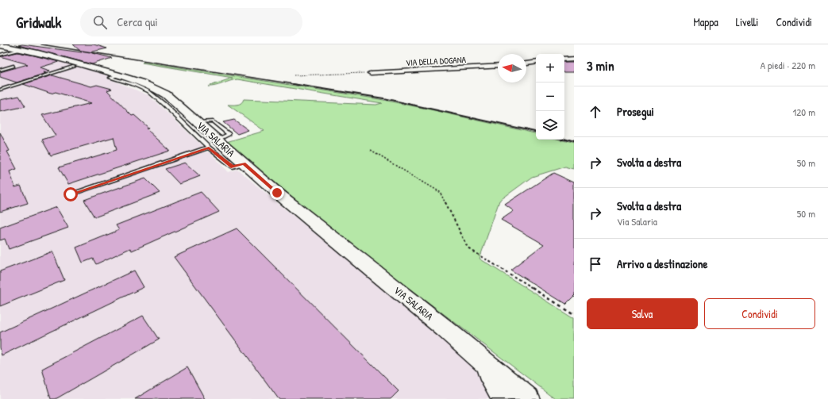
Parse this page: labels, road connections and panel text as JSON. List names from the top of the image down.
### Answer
{
  "streets": {
    "main road": ["VIA SALARIA"],
    "street": ["VIA DELLA DOGANA"]
  },
  "north": "left",
  "page": {
    "header": "Gridwalk",
    "search": "Cerca qui",
    "nav": ["Mappa", "Livelli", "Condividi"],
    "heading": ["3 min", "A piedi · 220 m"],
    "map_buttons": ["+", "−"],
    "list": [
      ["Prosegui", "120 m"],
      ["Svolta a destra", "50 m"],
      ["Svolta a destra", "Via Salaria", "50 m"],
      "Arrivo a destinazione"
    ],
    "buttons": ["Salva", "Condividi"]
  }
}
